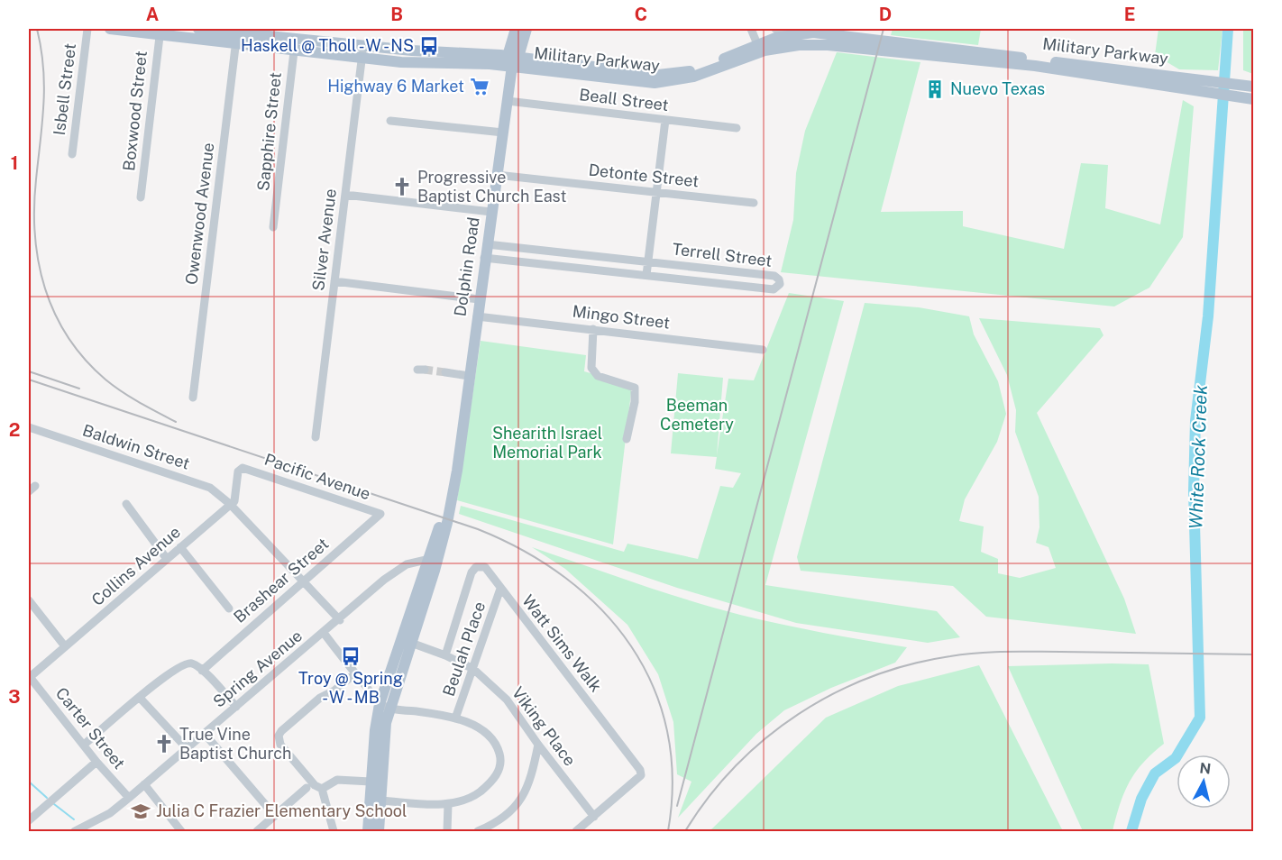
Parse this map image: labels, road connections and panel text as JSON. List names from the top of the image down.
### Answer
{
  "streets": {
    "main road": ["Military Parkway", "Dolphin Road"],
    "street": [
      "Isbell Street",
      "Beall Street",
      "Boxwood Street",
      "Sapphire Street",
      "Detonte Street",
      "Owenwood Avenue",
      "Silver Avenue",
      "Terrell Street",
      "Mingo Street",
      "Baldwin Street",
      "Pacific Avenue",
      "Collins Avenue",
      "Brashear Street",
      "Watt Sims Walk",
      "Beulah Place",
      "Spring Avenue",
      "Viking Place",
      "Carter Street"
    ]
  },
  "crossings": [
    ["Military Parkway", "Dolphin Road"],
    ["Beall Street", "Dolphin Road"],
    ["Detonte Street", "Dolphin Road"],
    ["Terrell Street", "Dolphin Road"],
    ["Dolphin Road", "Mingo Street"],
    ["Dolphin Road", "Spring Avenue"],
    ["Dolphin Road", "Viking Place"],
    ["Baldwin Street", "Pacific Avenue"],
    ["Baldwin Street", "Collins Avenue"],
    ["Baldwin Street", "Brashear Street"],
    ["Baldwin Street", "Spring Avenue"],
    ["Pacific Avenue", "Collins Avenue"],
    ["Pacific Avenue", "Brashear Street"],
    ["Collins Avenue", "Carter Street"],
    ["Watt Sims Walk", "Beulah Place"],
    ["Watt Sims Walk", "Viking Place"],
    ["Beulah Place", "Viking Place"],
    ["Spring Avenue", "Carter Street"]
  ],
  "water": ["White Rock Creek"],
  "parks": ["Beeman Cemetery", "Shearith Israel Memorial Park"],
  "places": {
    "bus stop": ["Haskell @ Tholl - W - NS", "Troy @ Spring - W - MB"],
    "supermarket": ["Highway 6 Market"],
    "building": ["Nuevo Texas"],
    "church": ["Progressive Baptist Church East", "True Vine Baptist Church"],
    "school or university": ["Julia C Frazier Elementary School"]
  },
  "north": "top",
  "grid": {
    "columns": [
      "A",
      "B",
      "C",
      "D",
      "E"
    ],
    "rows": ["1", "2", "3"]
  }
}
